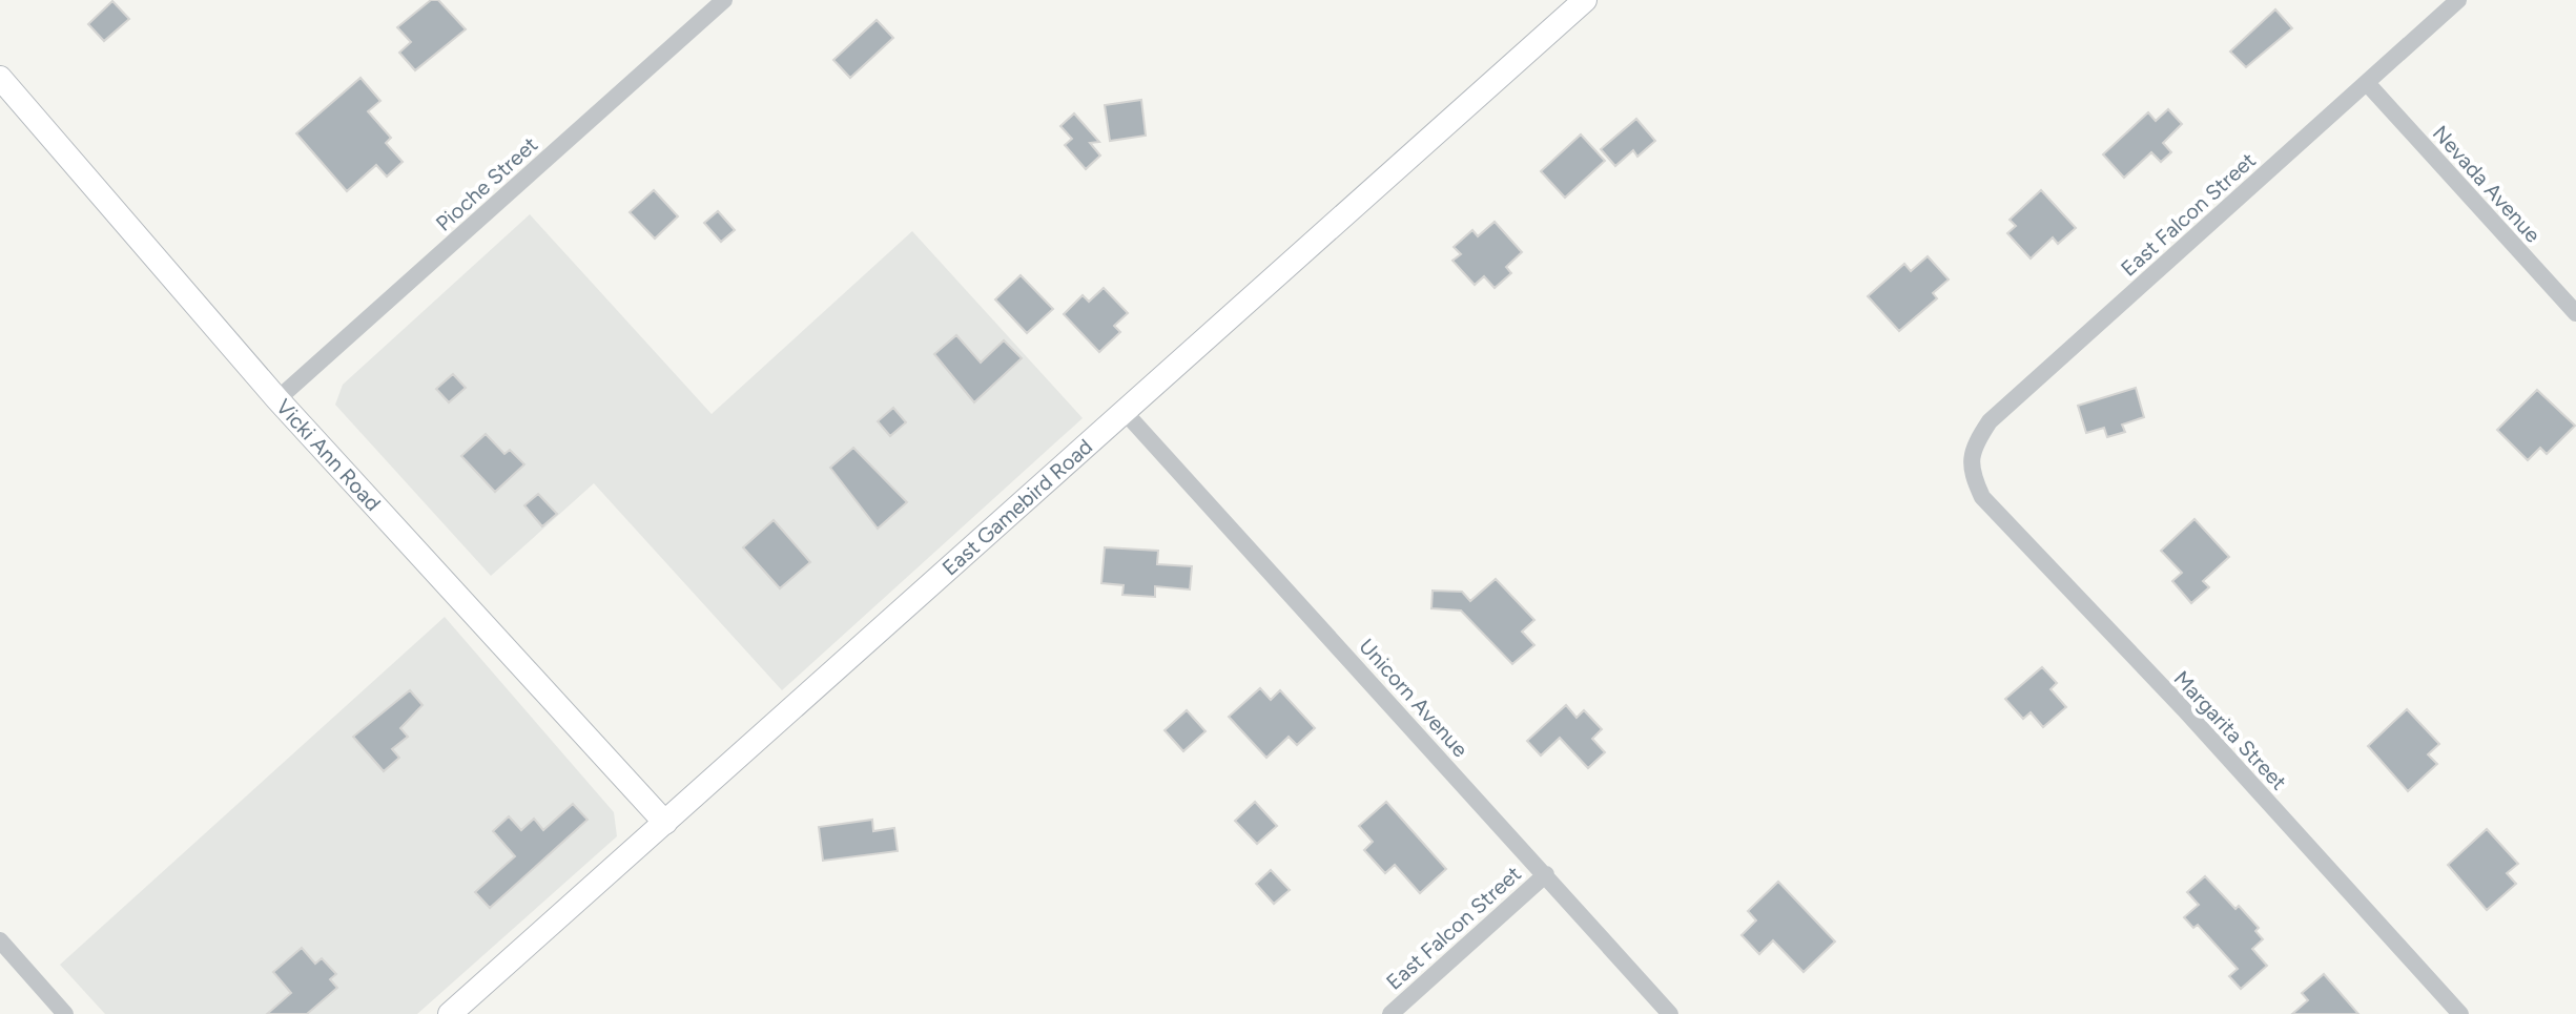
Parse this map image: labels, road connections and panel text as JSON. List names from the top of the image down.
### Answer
{
  "streets": {
    "main road": ["Vicki Ann Road", "East Gamebird Road"],
    "street": [
      "Pioche Street",
      "Nevada Avenue",
      "East Falcon Street",
      "Unicorn Avenue",
      "Margarita Street"
    ]
  },
  "crossings": [
    ["Pioche Street", "Vicki Ann Road"],
    ["Nevada Avenue", "East Falcon Street"],
    ["East Falcon Street", "Unicorn Avenue"],
    ["East Falcon Street", "Margarita Street"],
    ["Vicki Ann Road", "East Gamebird Road"],
    ["East Gamebird Road", "Unicorn Avenue"]
  ]
}
